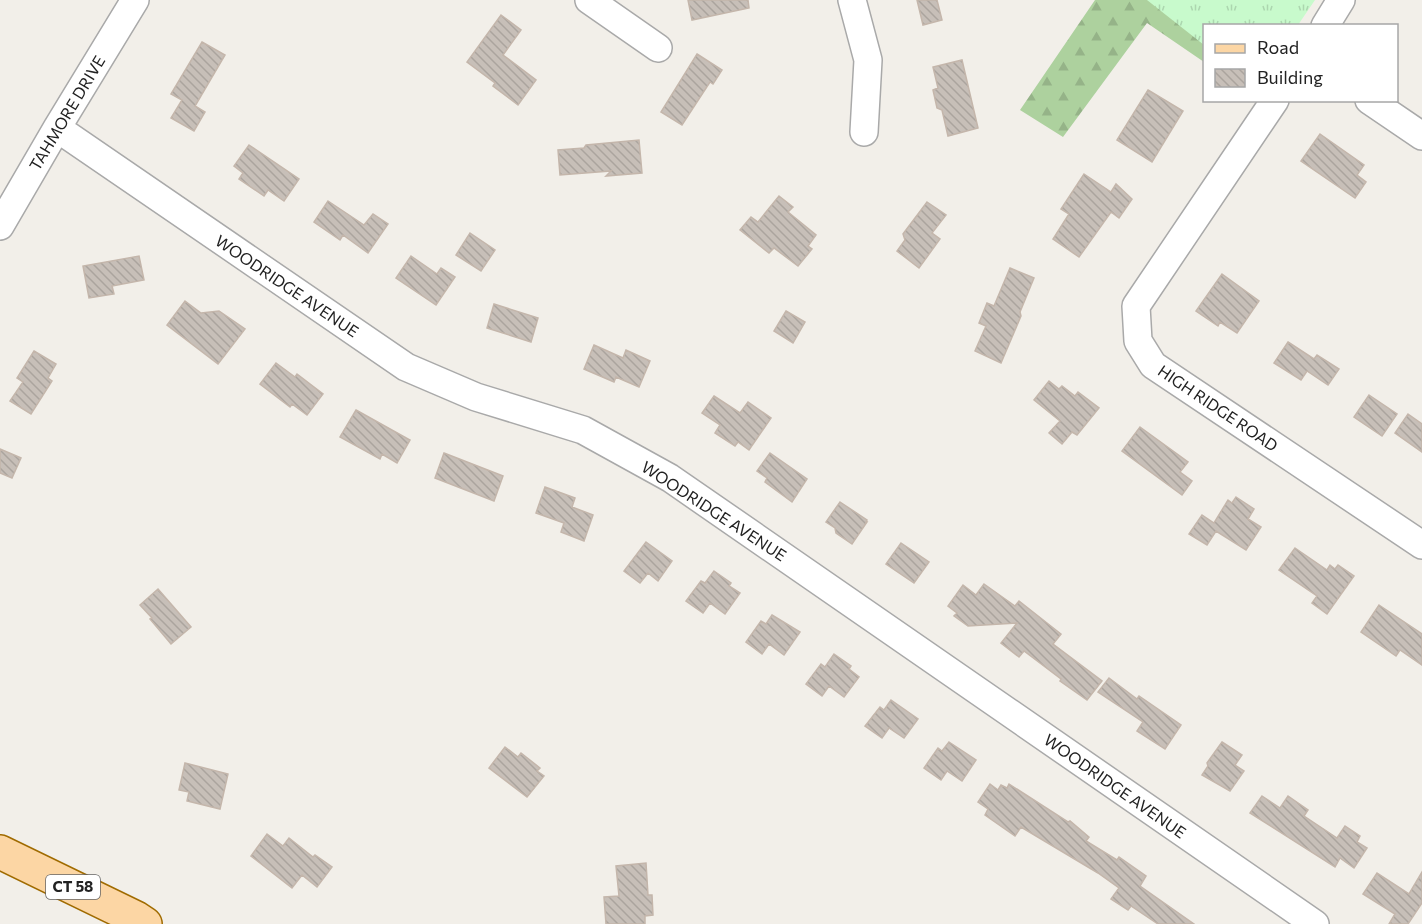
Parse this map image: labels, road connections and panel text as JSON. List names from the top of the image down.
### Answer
{
  "streets": {
    "main road": ["CT 58"],
    "street": ["TAHMORE DRIVE", "WOODRIDGE AVENUE", "HIGH RIDGE ROAD"]
  },
  "crossings": [
    ["TAHMORE DRIVE", "WOODRIDGE AVENUE"]
  ],
  "legend": ["Road", "Building"]
}
